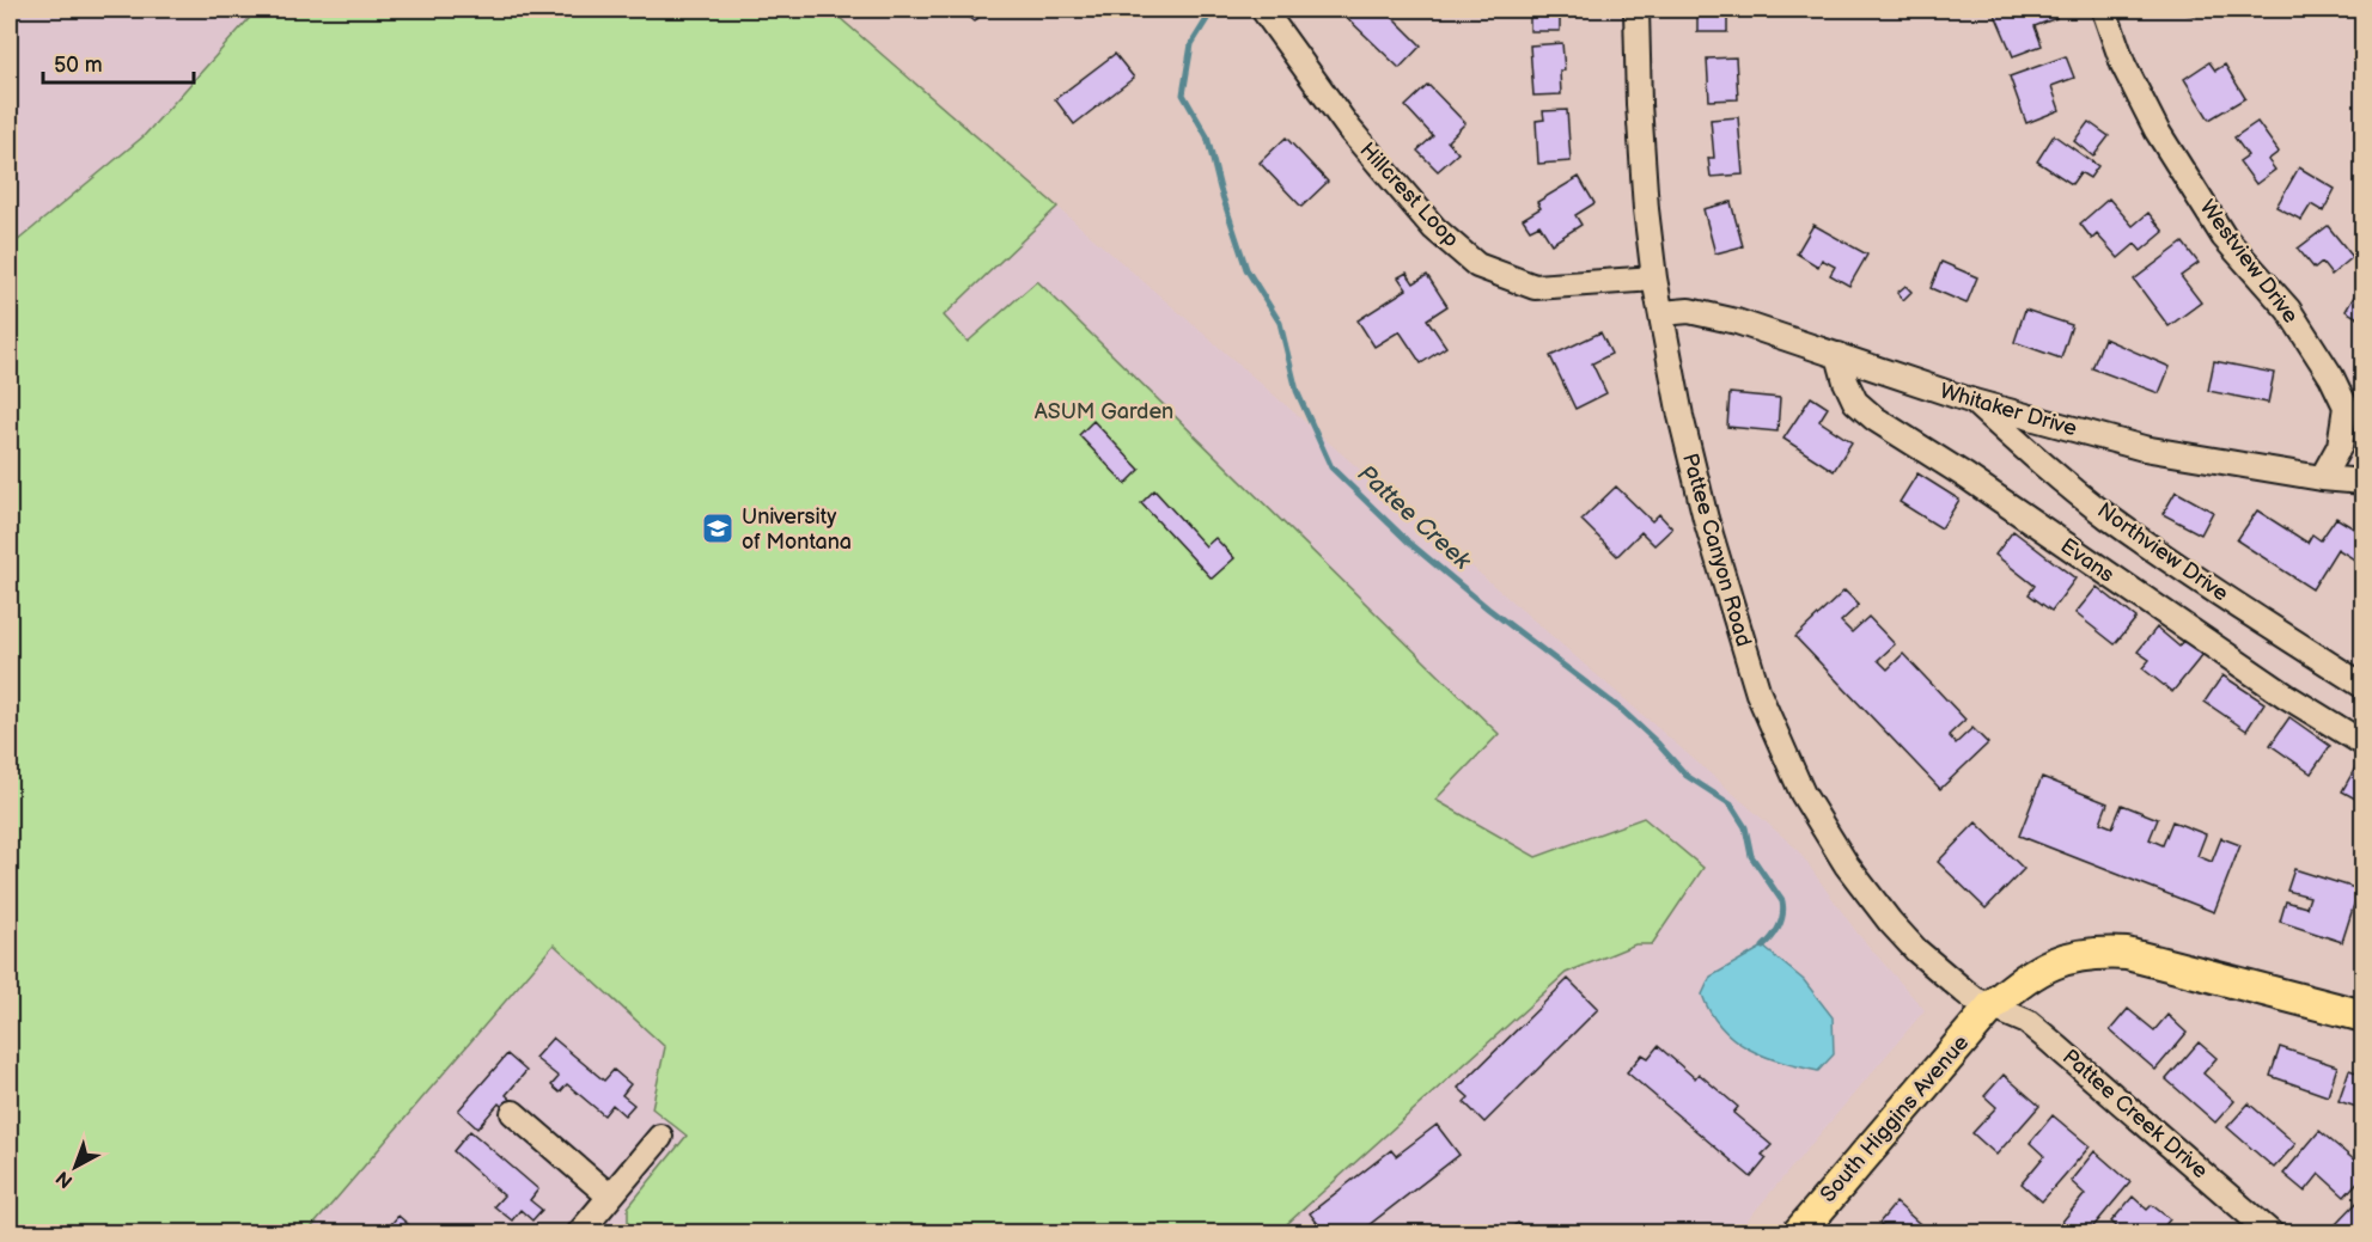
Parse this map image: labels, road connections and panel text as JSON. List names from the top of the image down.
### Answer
{
  "streets": {
    "main road": ["South Higgins Avenue"],
    "street": [
      "Hillcrest Loop",
      "Westview Drive",
      "Whitaker Drive",
      "Pattee Canyon Road",
      "Northview Drive",
      "Evans",
      "Pattee Creek Drive"
    ]
  },
  "crossings": [
    ["Hillcrest Loop", "Pattee Canyon Road"],
    ["Westview Drive", "Whitaker Drive"],
    ["Whitaker Drive", "Pattee Canyon Road"],
    ["Whitaker Drive", "Northview Drive"],
    ["Whitaker Drive", "Evans"],
    ["Pattee Canyon Road", "Pattee Creek Drive"],
    ["Pattee Canyon Road", "South Higgins Avenue"],
    ["Pattee Creek Drive", "South Higgins Avenue"]
  ],
  "water": ["Pattee Creek"],
  "parks": ["ASUM Garden"],
  "places": {
    "school or university": ["University of Montana"]
  },
  "scale_bar": "50 m",
  "north": "bottom left"
}
